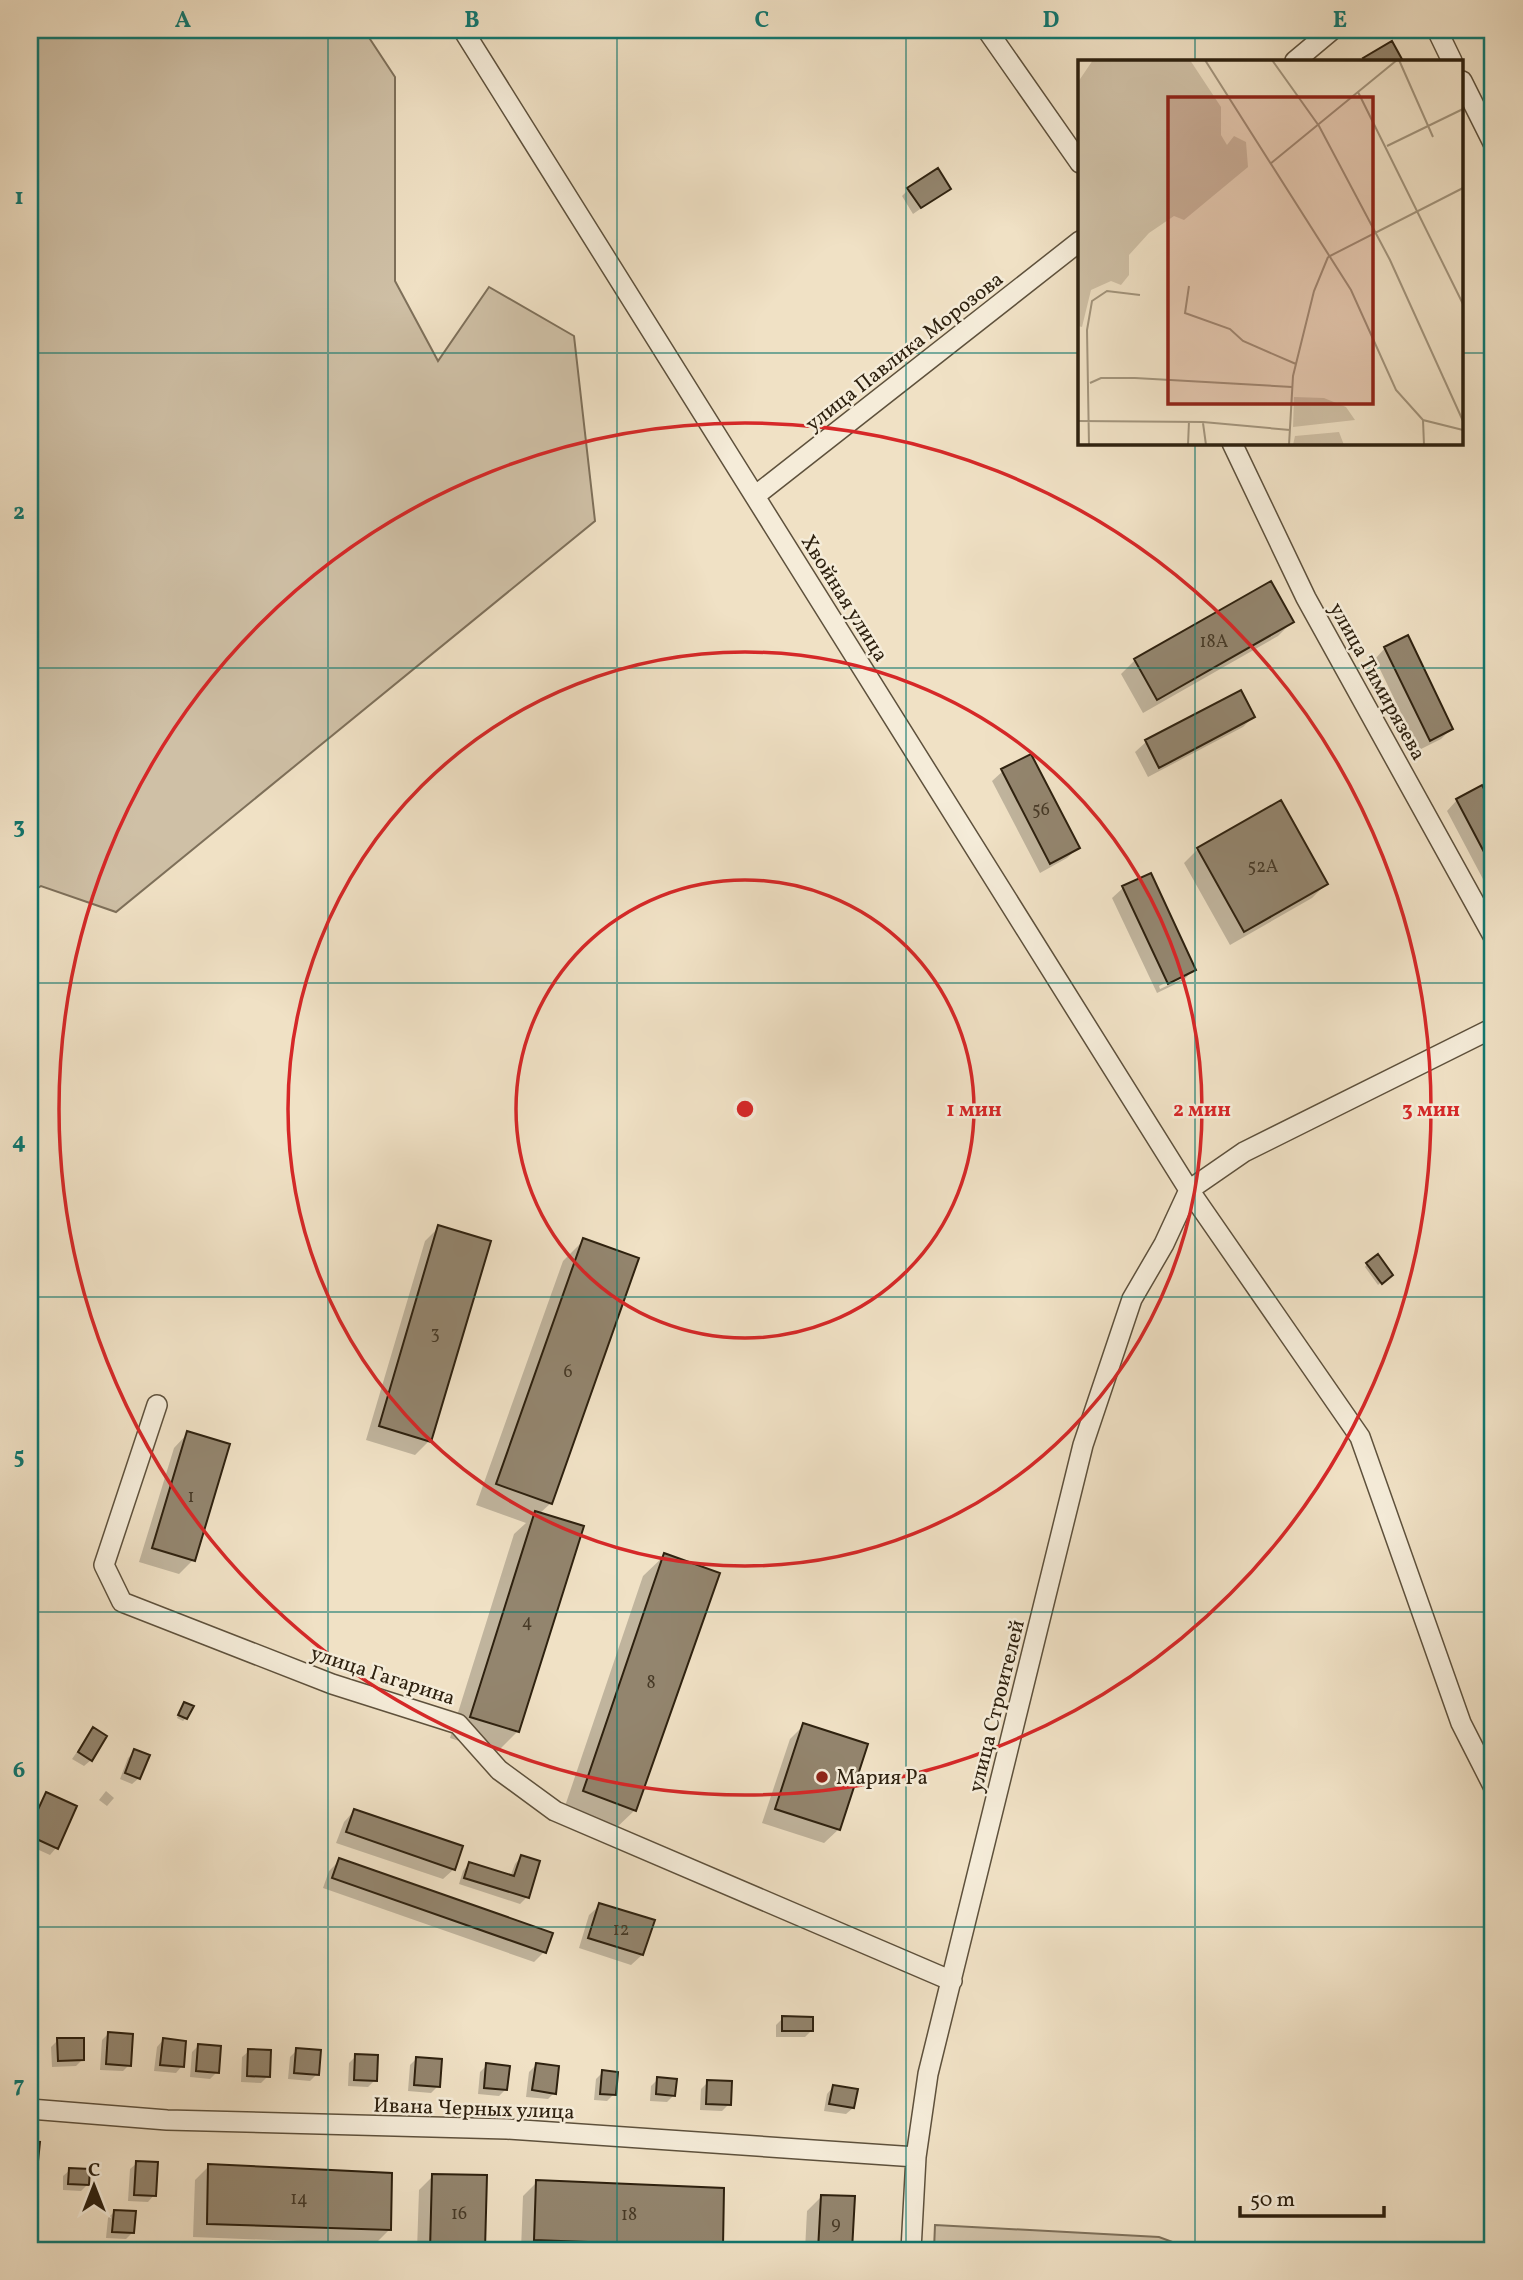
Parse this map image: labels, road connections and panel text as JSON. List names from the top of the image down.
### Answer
{
  "streets": {
    "street": [
      "улица Павлика Морозова",
      "Хвойная улица",
      "улица Тимирязева",
      "улица Гагарина",
      "улица Строителей",
      "Ивана Черных улица"
    ]
  },
  "crossings": [
    ["улица Павлика Морозова", "Хвойная улица"],
    ["Хвойная улица", "улица Строителей"],
    ["улица Гагарина", "улица Строителей"],
    ["улица Строителей", "Ивана Черных улица"]
  ],
  "places": ["Мария Ра"],
  "house_numbers": [
    "18А",
    "56",
    "52А",
    "3",
    "6",
    "1",
    "4",
    "8",
    "12",
    "14",
    "16",
    "18",
    "9"
  ],
  "scale_bar": "50 m",
  "north": "top",
  "grid": {
    "columns": [
      "A",
      "B",
      "C",
      "D",
      "E"
    ],
    "rows": [
      "1",
      "2",
      "3",
      "4",
      "5",
      "6",
      "7"
    ]
  },
  "rings": ["1 мин", "2 мин", "3 мин"]
}
